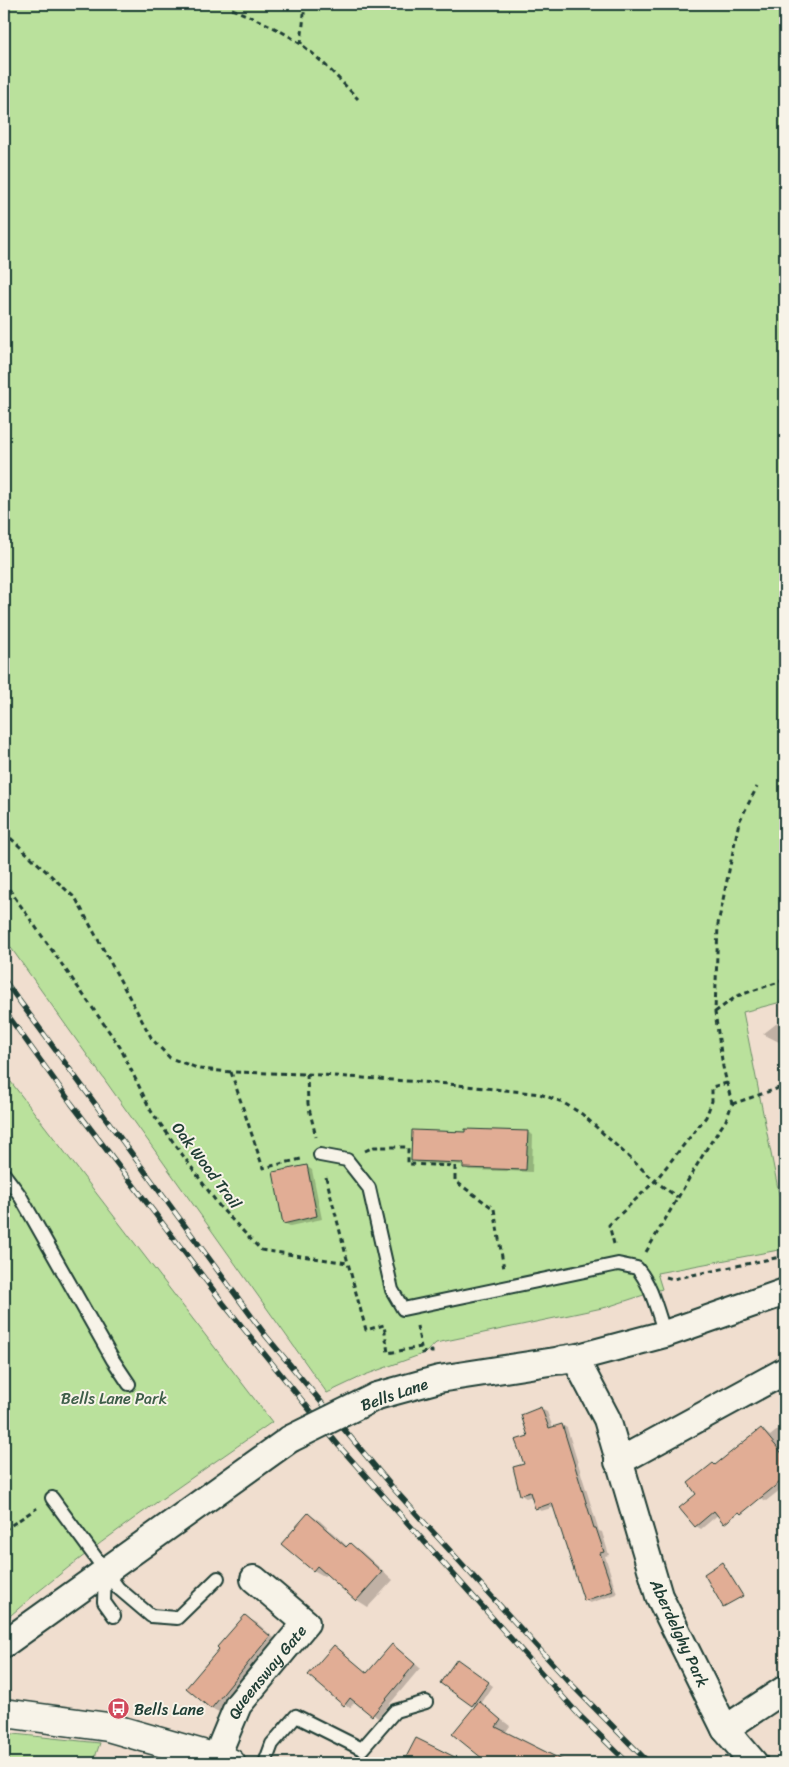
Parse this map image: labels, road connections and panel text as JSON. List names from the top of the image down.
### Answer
{
  "streets": {
    "street": ["Bells Lane", "Aberdelghy Park", "Queensway Gate"],
    "path": ["Oak Wood Trail"]
  },
  "crossings": [
    ["Bells Lane", "Aberdelghy Park"]
  ],
  "parks": ["Bells Lane Park"],
  "places": {
    "bus stop": ["Bells Lane"]
  }
}
